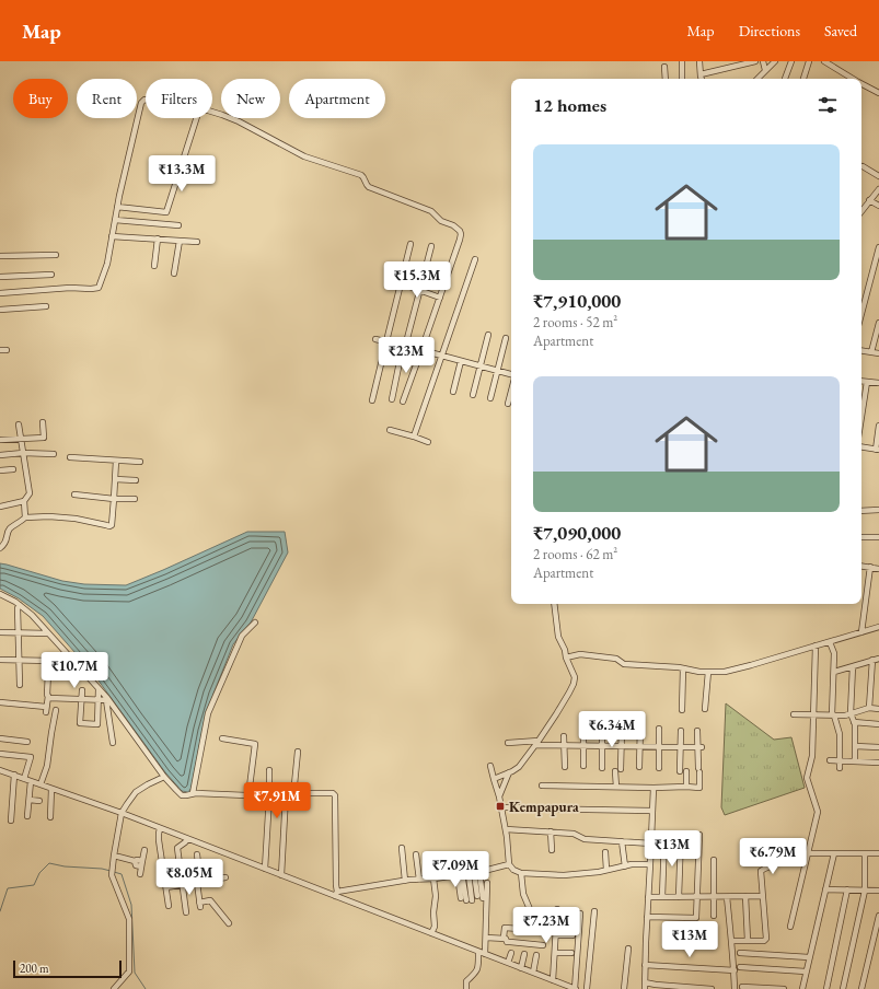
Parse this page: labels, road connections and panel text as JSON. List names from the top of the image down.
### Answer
{
  "places": {
    "transit": ["Kempapura"]
  },
  "scale_bar": "200 m",
  "page": {
    "header": "Map",
    "nav": ["Map", "Directions", "Saved"],
    "chip": [
      "Buy",
      "Rent",
      "Filters",
      "New",
      "Apartment"
    ],
    "heading": "12 homes",
    "list": [
      {
        "name": "₹7,910,000",
        "note": "2 rooms · 52 m² · Apartment"
      },
      {
        "name": "₹7,090,000",
        "note": "2 rooms · 62 m² · Apartment"
      }
    ],
    "price": [
      "₹13.3M",
      "₹15.3M",
      "₹23M",
      "₹10.7M",
      "₹6.34M",
      "₹7.91M",
      "₹13M",
      "₹6.79M",
      "₹7.09M",
      "₹8.05M",
      "₹7.23M",
      "₹13M"
    ],
    "scale": "200 m"
  }
}
